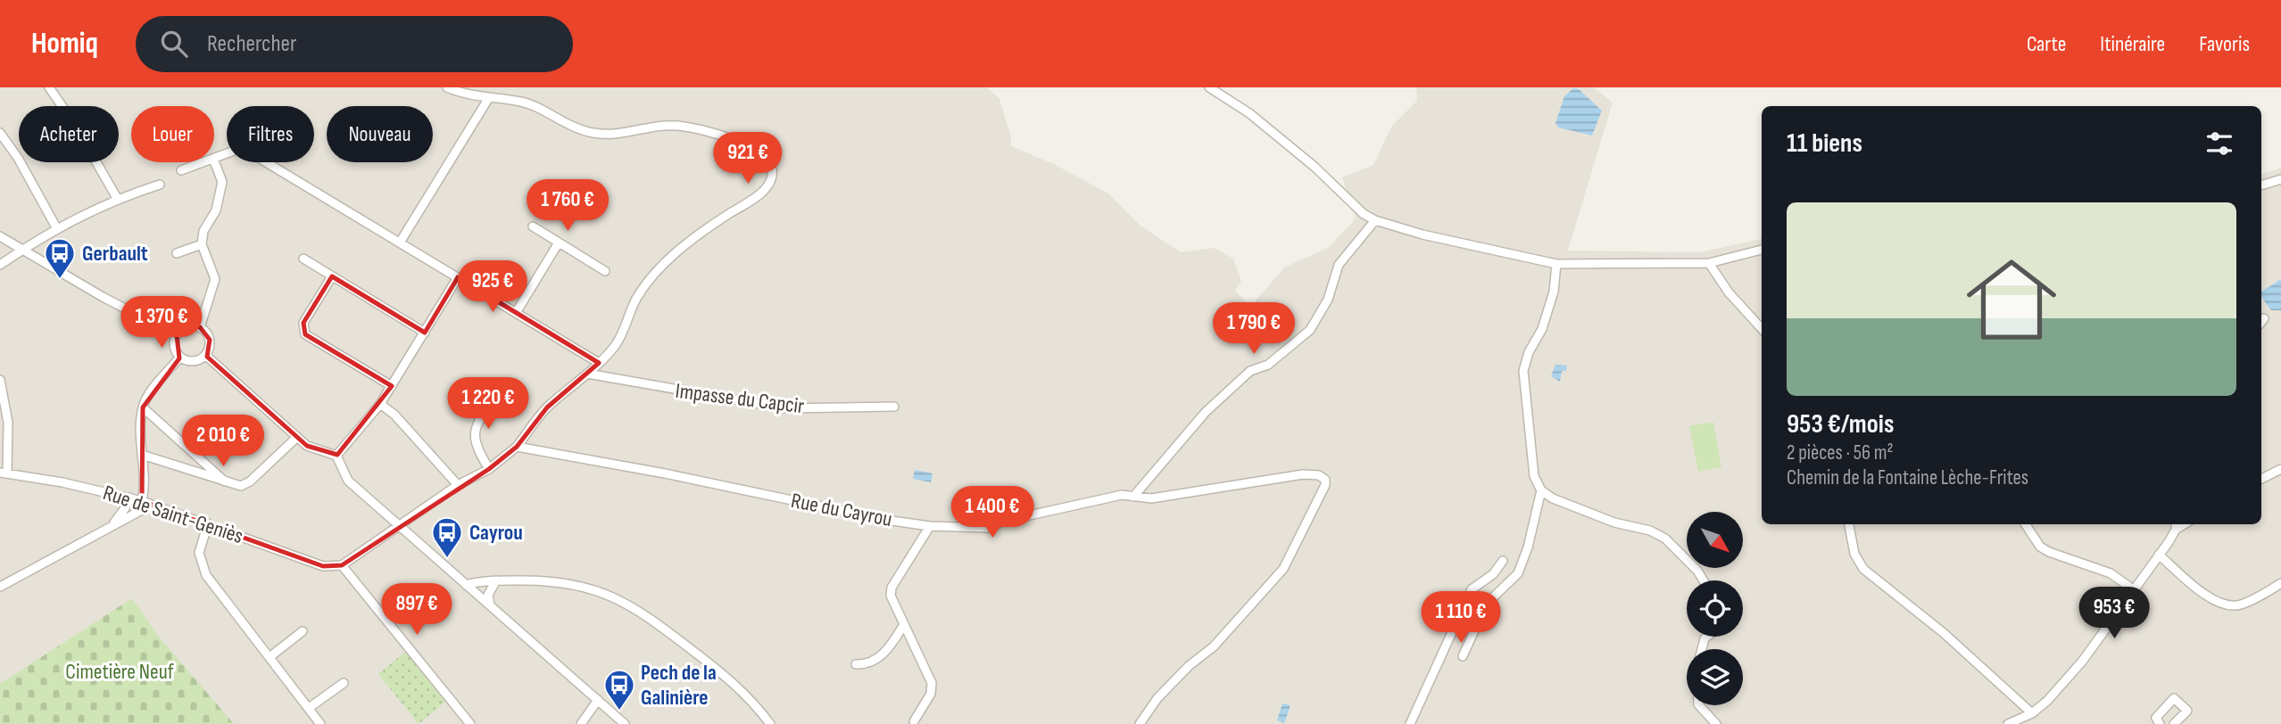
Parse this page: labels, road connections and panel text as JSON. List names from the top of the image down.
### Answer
{
  "streets": {
    "street": ["Impasse du Capcir", "Rue du Cayrou", "Rue de Saint-Geniès"]
  },
  "parks": ["Cimetière Neuf"],
  "places": {
    "bus stop": ["Gerbault", "Cayrou", "Pech de la Galinière"]
  },
  "north": "bottom right",
  "page": {
    "header": "Homiq",
    "search": "Rechercher",
    "nav": ["Carte", "Itinéraire", "Favoris"],
    "chip": [
      "Acheter",
      "Louer",
      "Filtres",
      "Nouveau"
    ],
    "heading": "11 biens",
    "price": [
      "921 €",
      "1 760 €",
      "925 €",
      "1 370 €",
      "1 790 €",
      "1 220 €",
      "2 010 €",
      "1 400 €",
      "897 €",
      "953 €",
      "1 110 €"
    ],
    "list": [
      {
        "name": "953 €/mois",
        "note": "2 pièces · 56 m² · Chemin de la Fontaine Lèche-Frites"
      }
    ]
  }
}
